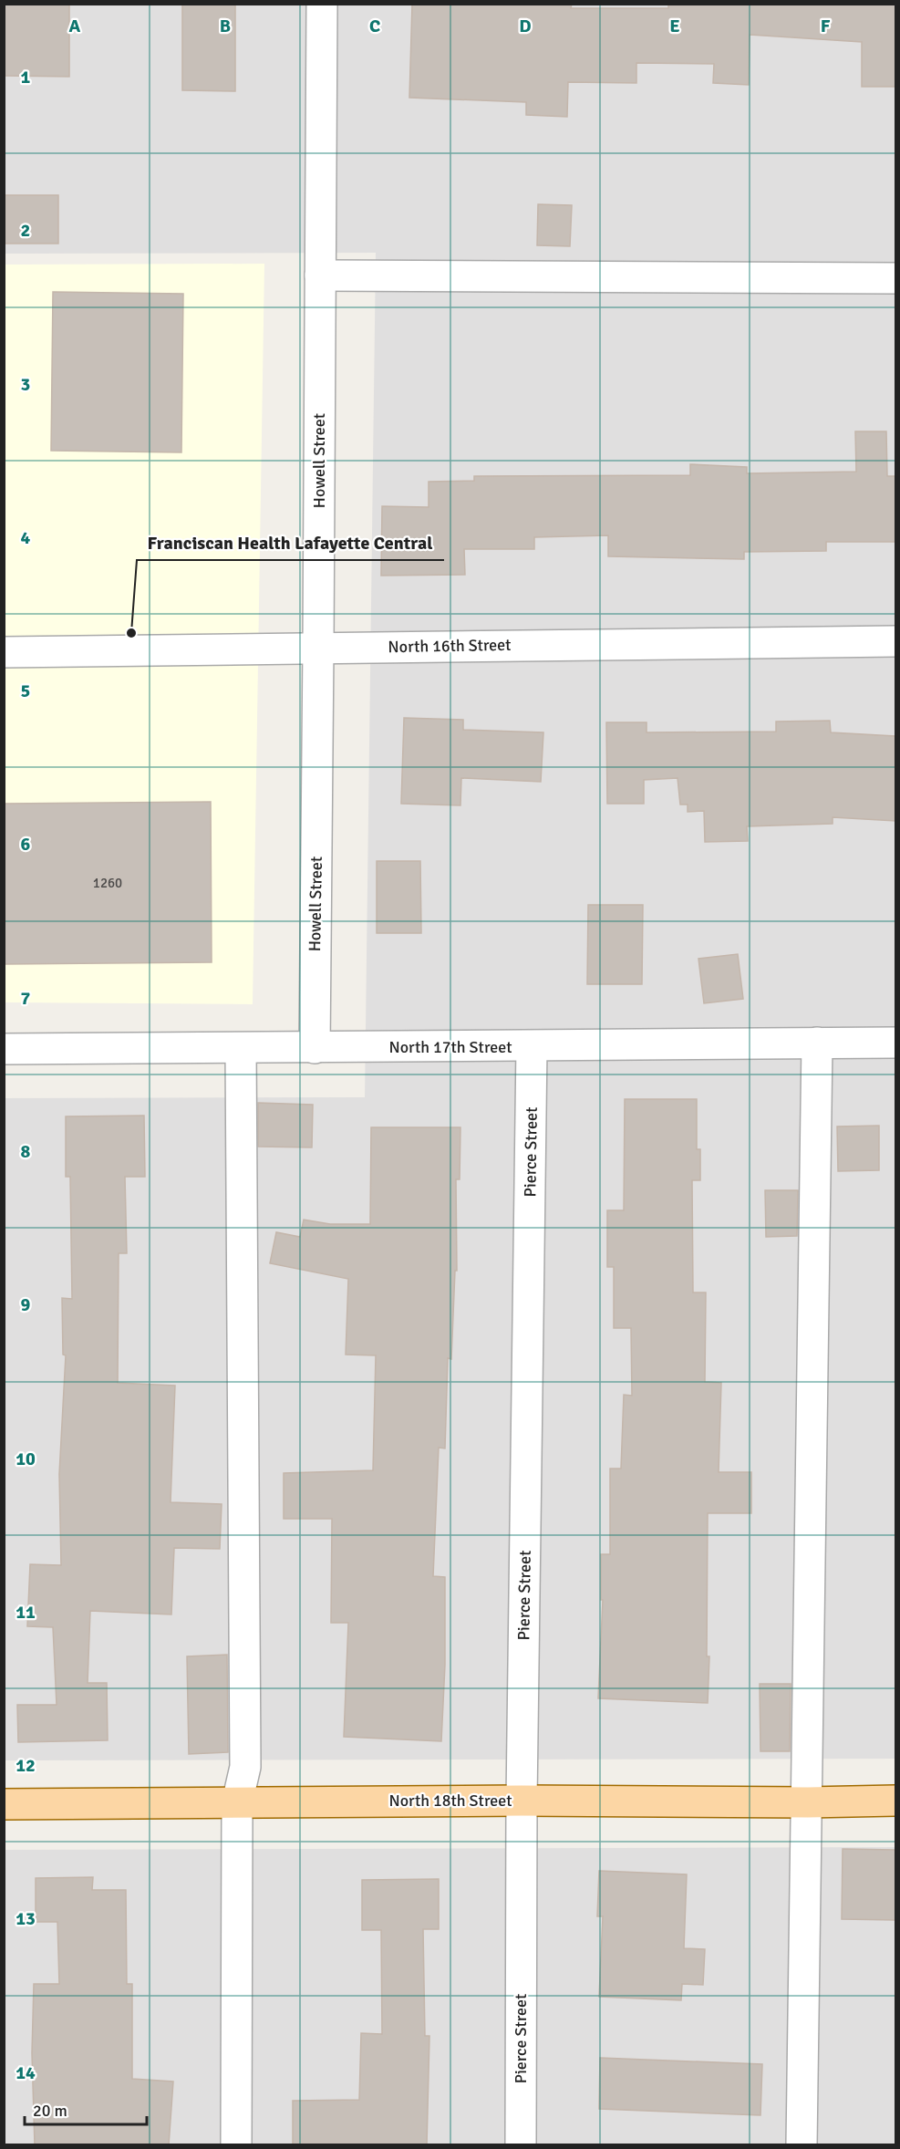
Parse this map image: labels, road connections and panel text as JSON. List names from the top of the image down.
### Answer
{
  "streets": {
    "main road": ["North 18th Street"],
    "street": [
      "Howell Street",
      "North 16th Street",
      "North 17th Street",
      "Pierce Street"
    ]
  },
  "crossings": [
    ["Howell Street", "North 16th Street"],
    ["Howell Street", "North 17th Street"],
    ["North 17th Street", "Pierce Street"],
    ["Pierce Street", "North 18th Street"]
  ],
  "places": ["Franciscan Health Lafayette Central"],
  "house_numbers": ["1260"],
  "scale_bar": "20 m",
  "grid": {
    "columns": [
      "A",
      "B",
      "C",
      "D",
      "E",
      "F"
    ],
    "rows": [
      "1",
      "2",
      "3",
      "4",
      "5",
      "6",
      "7",
      "8",
      "9",
      "10",
      "11",
      "12",
      "13",
      "14"
    ]
  }
}
